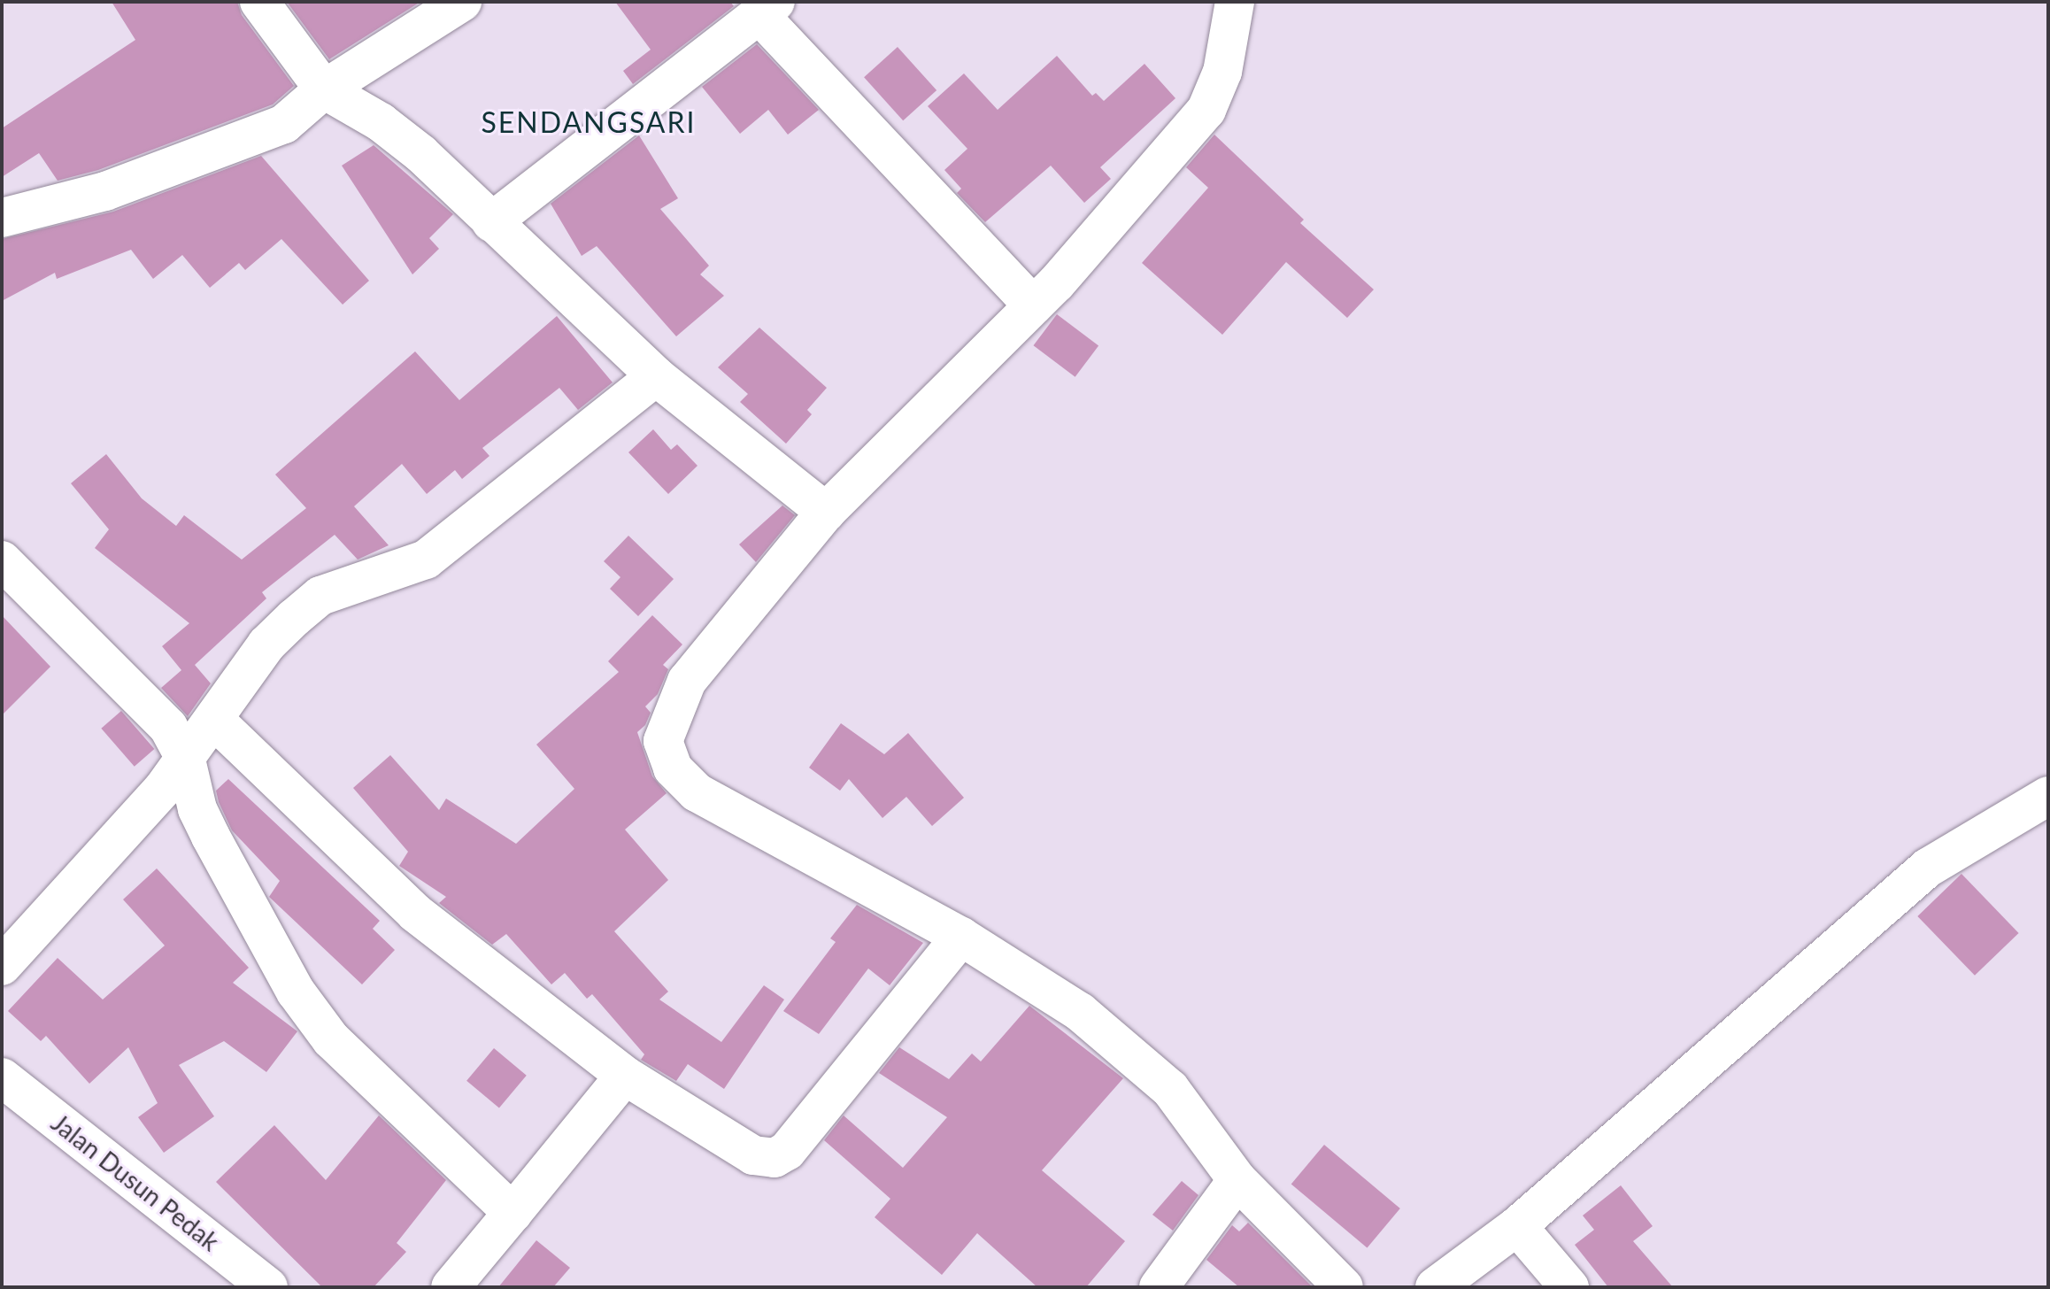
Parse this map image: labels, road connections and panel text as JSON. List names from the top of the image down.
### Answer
{
  "streets": {
    "street": ["Jalan Dusun Pedak"]
  },
  "districts": ["SENDANGSARI"]
}
